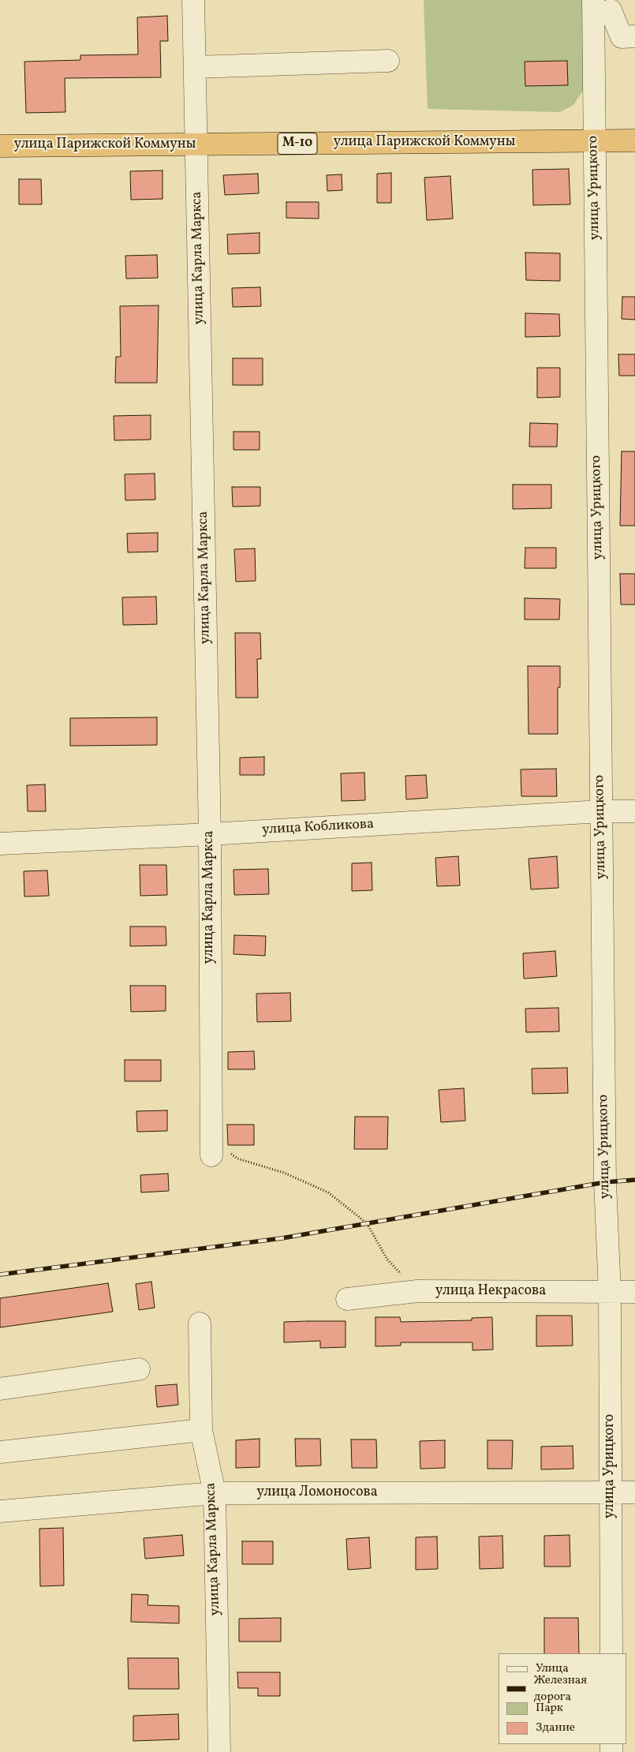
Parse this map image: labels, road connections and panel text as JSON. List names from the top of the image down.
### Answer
{
  "streets": {
    "highway": ["улица Парижской Коммуны", "М-10"],
    "street": [
      "улица Урицкого",
      "улица Карла Маркса",
      "улица Кобликова",
      "улица Некрасова",
      "улица Ломоносова"
    ]
  },
  "crossings": [
    ["улица Парижской Коммуны", "улица Урицкого"],
    ["улица Парижской Коммуны", "улица Карла Маркса"],
    ["улица Урицкого", "улица Кобликова"],
    ["улица Урицкого", "улица Некрасова"],
    ["улица Урицкого", "улица Ломоносова"],
    ["улица Карла Маркса", "улица Кобликова"],
    ["улица Карла Маркса", "улица Ломоносова"]
  ],
  "legend": [
    "Улица",
    "Железная дорога",
    "Парк",
    "Здание"
  ]
}
